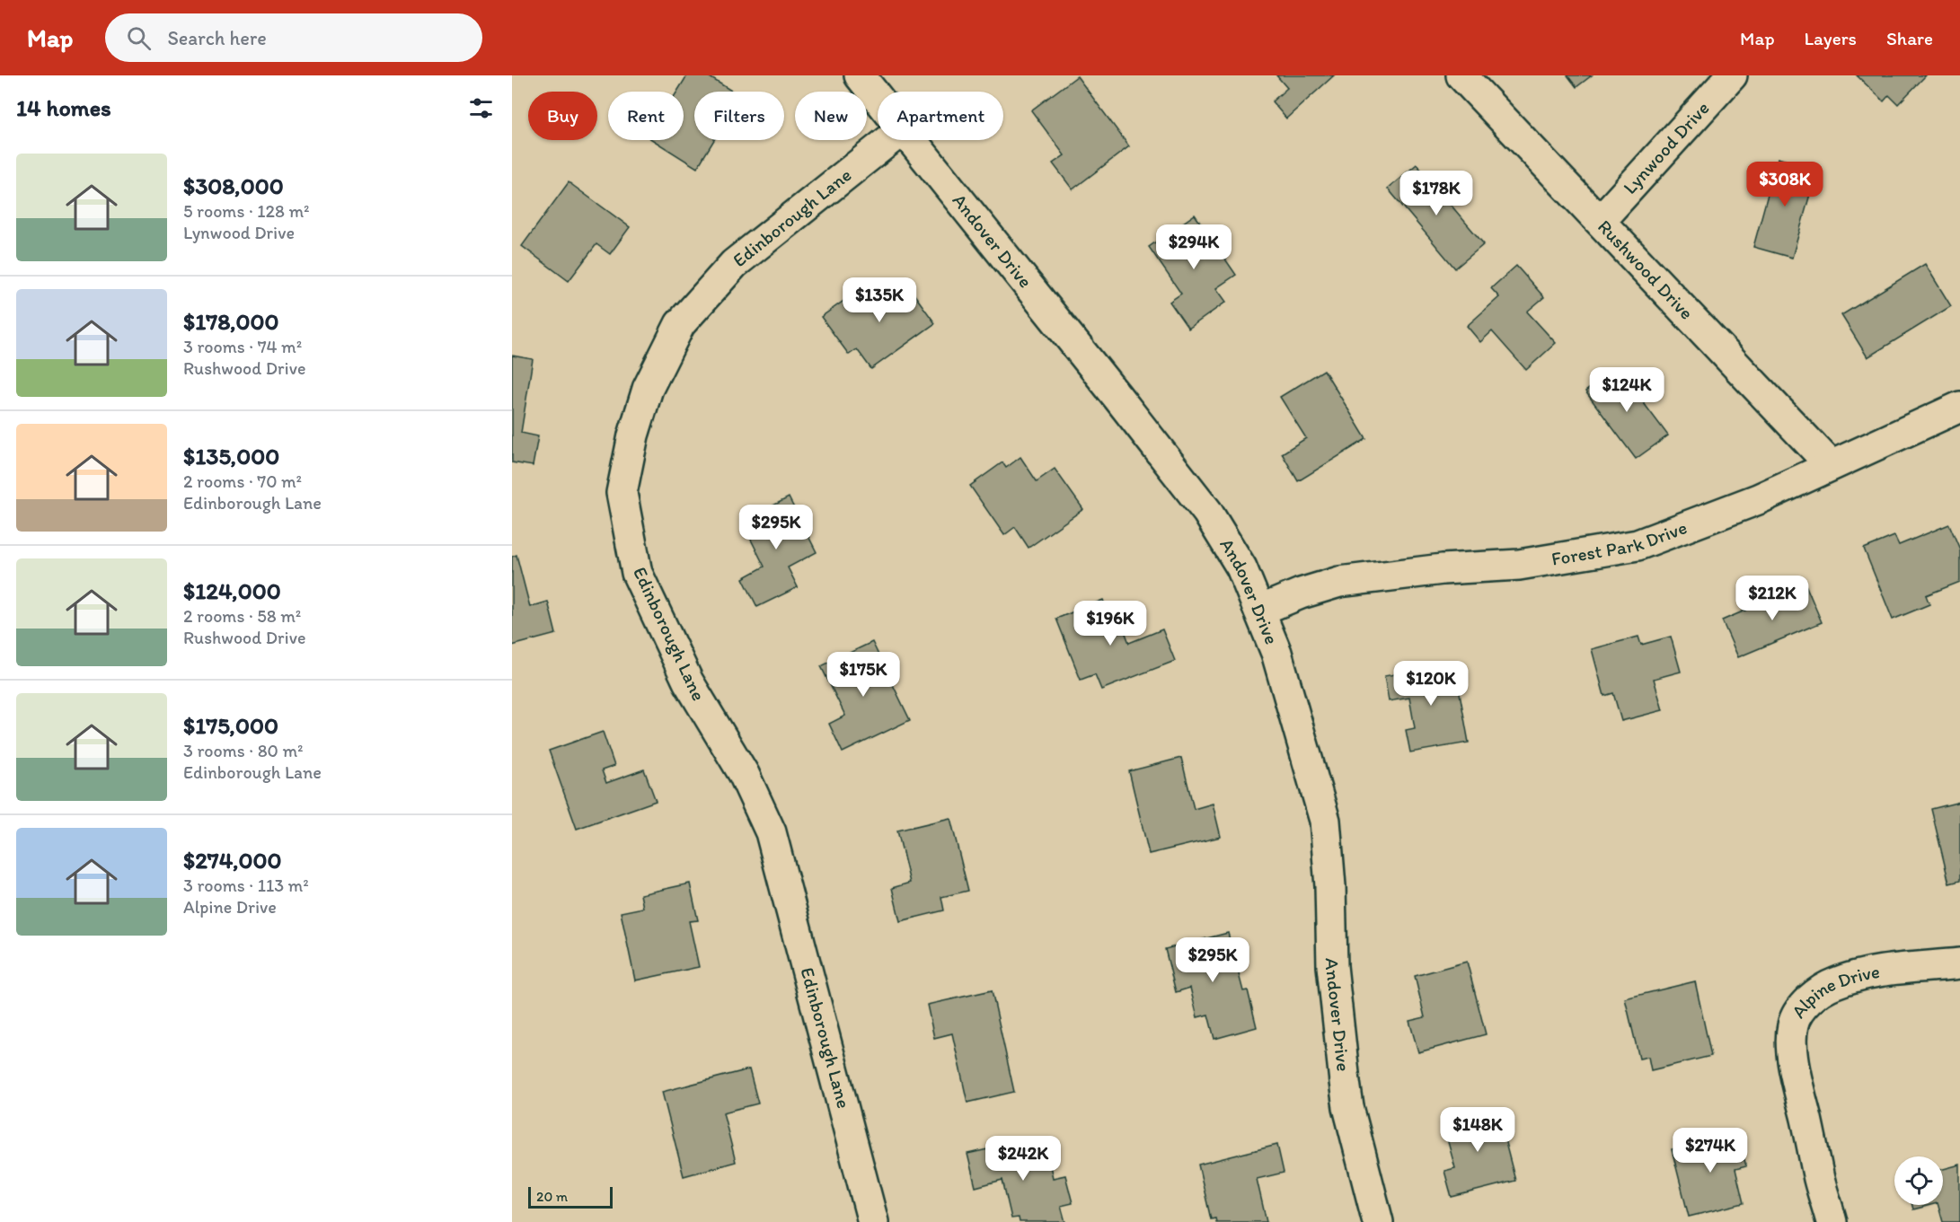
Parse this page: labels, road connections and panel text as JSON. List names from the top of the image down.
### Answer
{
  "streets": {
    "street": [
      "Lynwood Drive",
      "Edinborough Lane",
      "Andover Drive",
      "Rushwood Drive",
      "Forest Park Drive",
      "Alpine Drive"
    ]
  },
  "crossings": [
    ["Lynwood Drive", "Rushwood Drive"],
    ["Andover Drive", "Forest Park Drive"],
    ["Rushwood Drive", "Forest Park Drive"]
  ],
  "scale_bar": "20 m",
  "page": {
    "header": "Map",
    "search": "Search here",
    "nav": ["Map", "Layers", "Share"],
    "heading": "14 homes",
    "chip": [
      "Buy",
      "Rent",
      "Filters",
      "New",
      "Apartment"
    ],
    "list": [
      {
        "name": "$308,000",
        "note": "5 rooms · 128 m² · Lynwood Drive"
      },
      {
        "name": "$178,000",
        "note": "3 rooms · 74 m² · Rushwood Drive"
      },
      {
        "name": "$135,000",
        "note": "2 rooms · 70 m² · Edinborough Lane"
      },
      {
        "name": "$124,000",
        "note": "2 rooms · 58 m² · Rushwood Drive"
      },
      {
        "name": "$175,000",
        "note": "3 rooms · 80 m² · Edinborough Lane"
      },
      {
        "name": "$274,000",
        "note": "3 rooms · 113 m² · Alpine Drive"
      }
    ],
    "price": [
      "$308K",
      "$178K",
      "$294K",
      "$135K",
      "$124K",
      "$295K",
      "$212K",
      "$196K",
      "$175K",
      "$120K",
      "$295K",
      "$148K",
      "$274K",
      "$242K"
    ],
    "scale": "20 m"
  }
}
